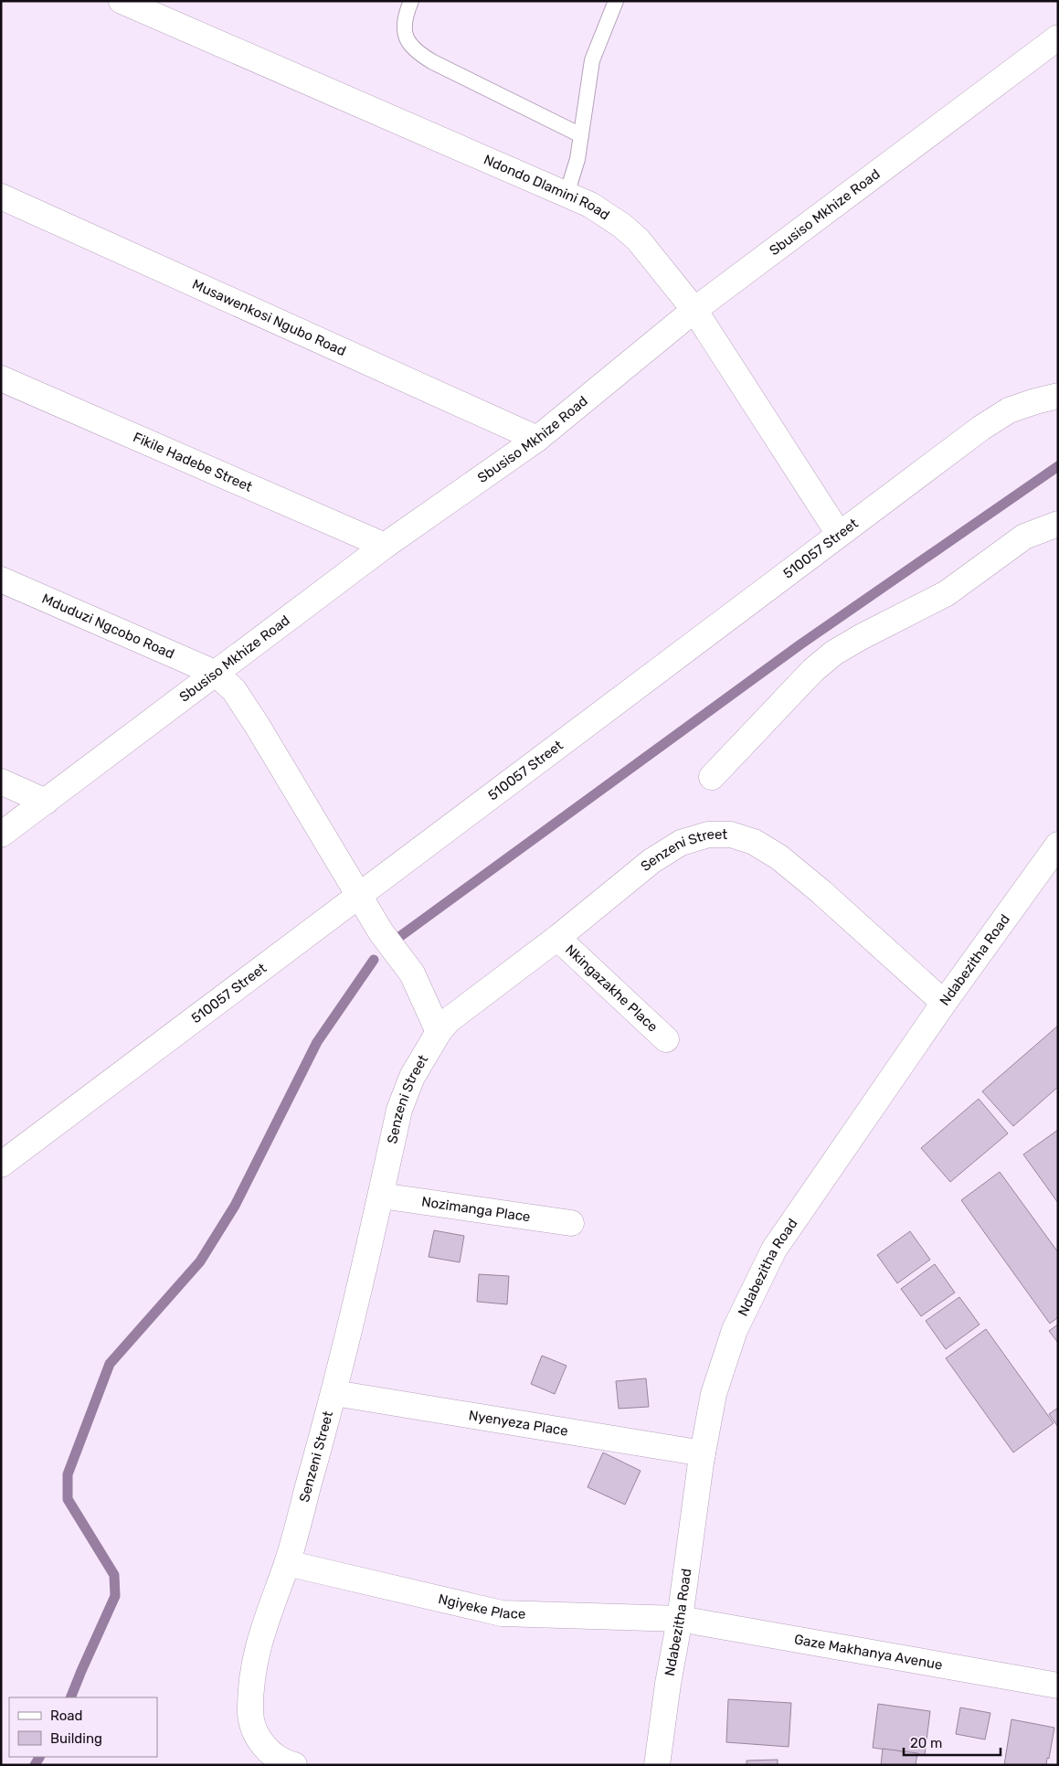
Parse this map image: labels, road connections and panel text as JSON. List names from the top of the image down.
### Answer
{
  "streets": {
    "street": [
      "Ndondo Dlamini Road",
      "Sbusiso Mkhize Road",
      "Musawenkosi Ngubo Road",
      "Fikile Hadebe Street",
      "510057 Street",
      "Mduduzi Ngcobo Road",
      "Senzeni Street",
      "Ndabezitha Road",
      "Nkingazakhe Place",
      "Nozimanga Place",
      "Nyenyeza Place",
      "Ngiyeke Place",
      "Gaze Makhanya Avenue"
    ]
  },
  "crossings": [
    ["Ndondo Dlamini Road", "Sbusiso Mkhize Road"],
    ["Ndondo Dlamini Road", "510057 Street"],
    ["Sbusiso Mkhize Road", "Musawenkosi Ngubo Road"],
    ["Sbusiso Mkhize Road", "Fikile Hadebe Street"],
    ["Sbusiso Mkhize Road", "Mduduzi Ngcobo Road"],
    ["Senzeni Street", "Ndabezitha Road"],
    ["Senzeni Street", "Nkingazakhe Place"],
    ["Senzeni Street", "Nozimanga Place"],
    ["Senzeni Street", "Nyenyeza Place"],
    ["Senzeni Street", "Ngiyeke Place"],
    ["Ndabezitha Road", "Nyenyeza Place"],
    ["Ndabezitha Road", "Ngiyeke Place"],
    ["Ndabezitha Road", "Gaze Makhanya Avenue"],
    ["Ngiyeke Place", "Gaze Makhanya Avenue"]
  ],
  "legend": ["Road", "Building"],
  "scale_bar": "20 m"
}
